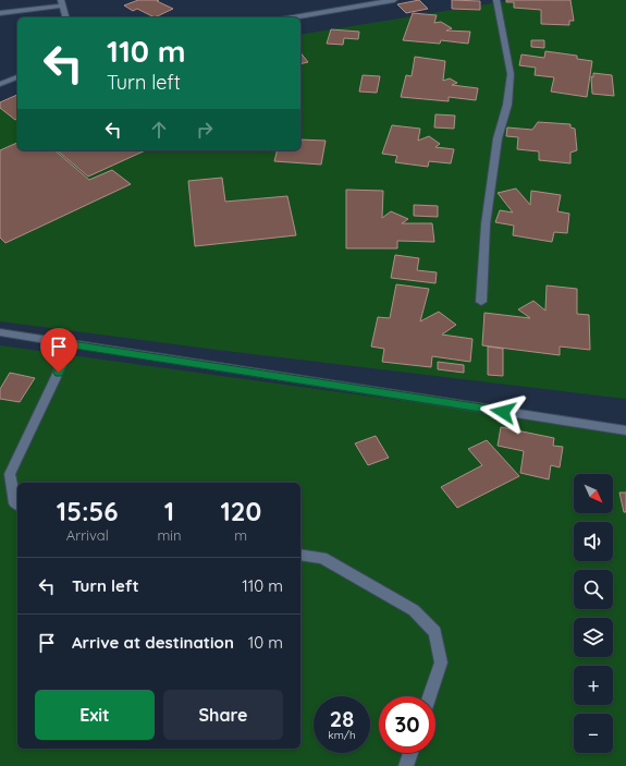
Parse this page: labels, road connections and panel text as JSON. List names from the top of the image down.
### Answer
{
  "north": "bottom right",
  "page": {
    "turn": ["110 m", "Turn left"],
    "map_buttons": ["+", "−"],
    "eta": [
      "15:56",
      "Arrival",
      "1",
      "min",
      "120",
      "m"
    ],
    "list": [
      {
        "name": "Turn left",
        "value": "110 m"
      },
      {
        "name": "Arrive at destination",
        "value": "10 m"
      }
    ],
    "buttons": ["Exit", "Share"],
    "speed": "28 km/h",
    "limit": "30"
  }
}
